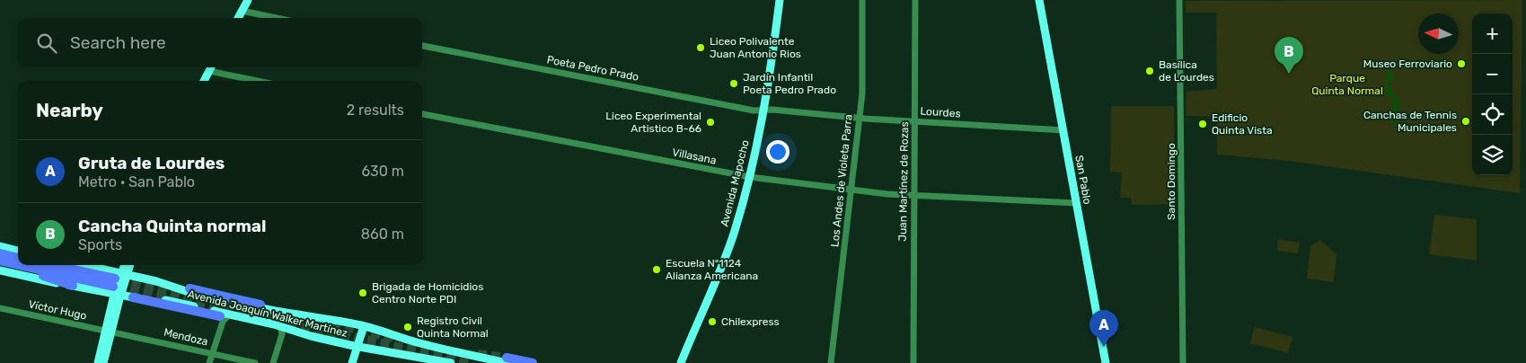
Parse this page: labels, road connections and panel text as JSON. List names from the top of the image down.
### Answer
{
  "streets": {
    "main road": ["San Pablo", "Avenida Mapocho", "Avenida Joaquín Walker Martínez"],
    "street": [
      "Poeta Pedro Prado",
      "Lourdes",
      "Villasana",
      "Los Andes de Violeta Parra",
      "Juan Martínez de Rozas",
      "Santo Domingo",
      "Víctor Hugo",
      "Mendoza"
    ]
  },
  "crossings": [
    ["Poeta Pedro Prado", "Lourdes"],
    ["Poeta Pedro Prado", "Avenida Mapocho"],
    ["Lourdes", "San Pablo"],
    ["Lourdes", "Los Andes de Violeta Parra"],
    ["Lourdes", "Juan Martínez de Rozas"],
    ["Lourdes", "Avenida Mapocho"],
    ["Villasana", "San Pablo"],
    ["Villasana", "Los Andes de Violeta Parra"],
    ["Villasana", "Juan Martínez de Rozas"],
    ["Villasana", "Avenida Mapocho"],
    ["Víctor Hugo", "Mendoza"]
  ],
  "parks": ["Parque Quinta Normal"],
  "places": [
    "Liceo Polivalente Juan Antonio Rios",
    "Museo Ferroviario",
    "Basílica de Lourdes",
    "Jardín Infantil Poeta Pedro Prado",
    "Canchas de Tennis Municipales",
    "Liceo Experimental Artistico B-66",
    "Edificio Quinta Vista",
    "Escuela N°1124 Alianza Americana",
    "Brigada de Homicidios Centro Norte PDI",
    "Chilexpress",
    "Registro Civil Quinta Normal"
  ],
  "north": "left",
  "page": {
    "map_buttons": ["+", "−"],
    "search": "Search here",
    "pins": ["B", "A"],
    "heading": ["Nearby", "2 results"],
    "list": [
      {
        "mark": "A",
        "name": "Gruta de Lourdes",
        "note": "Metro · San Pablo",
        "value": "630 m"
      },
      {
        "mark": "B",
        "name": "Cancha Quinta normal",
        "note": "Sports",
        "value": "860 m"
      }
    ]
  }
}
